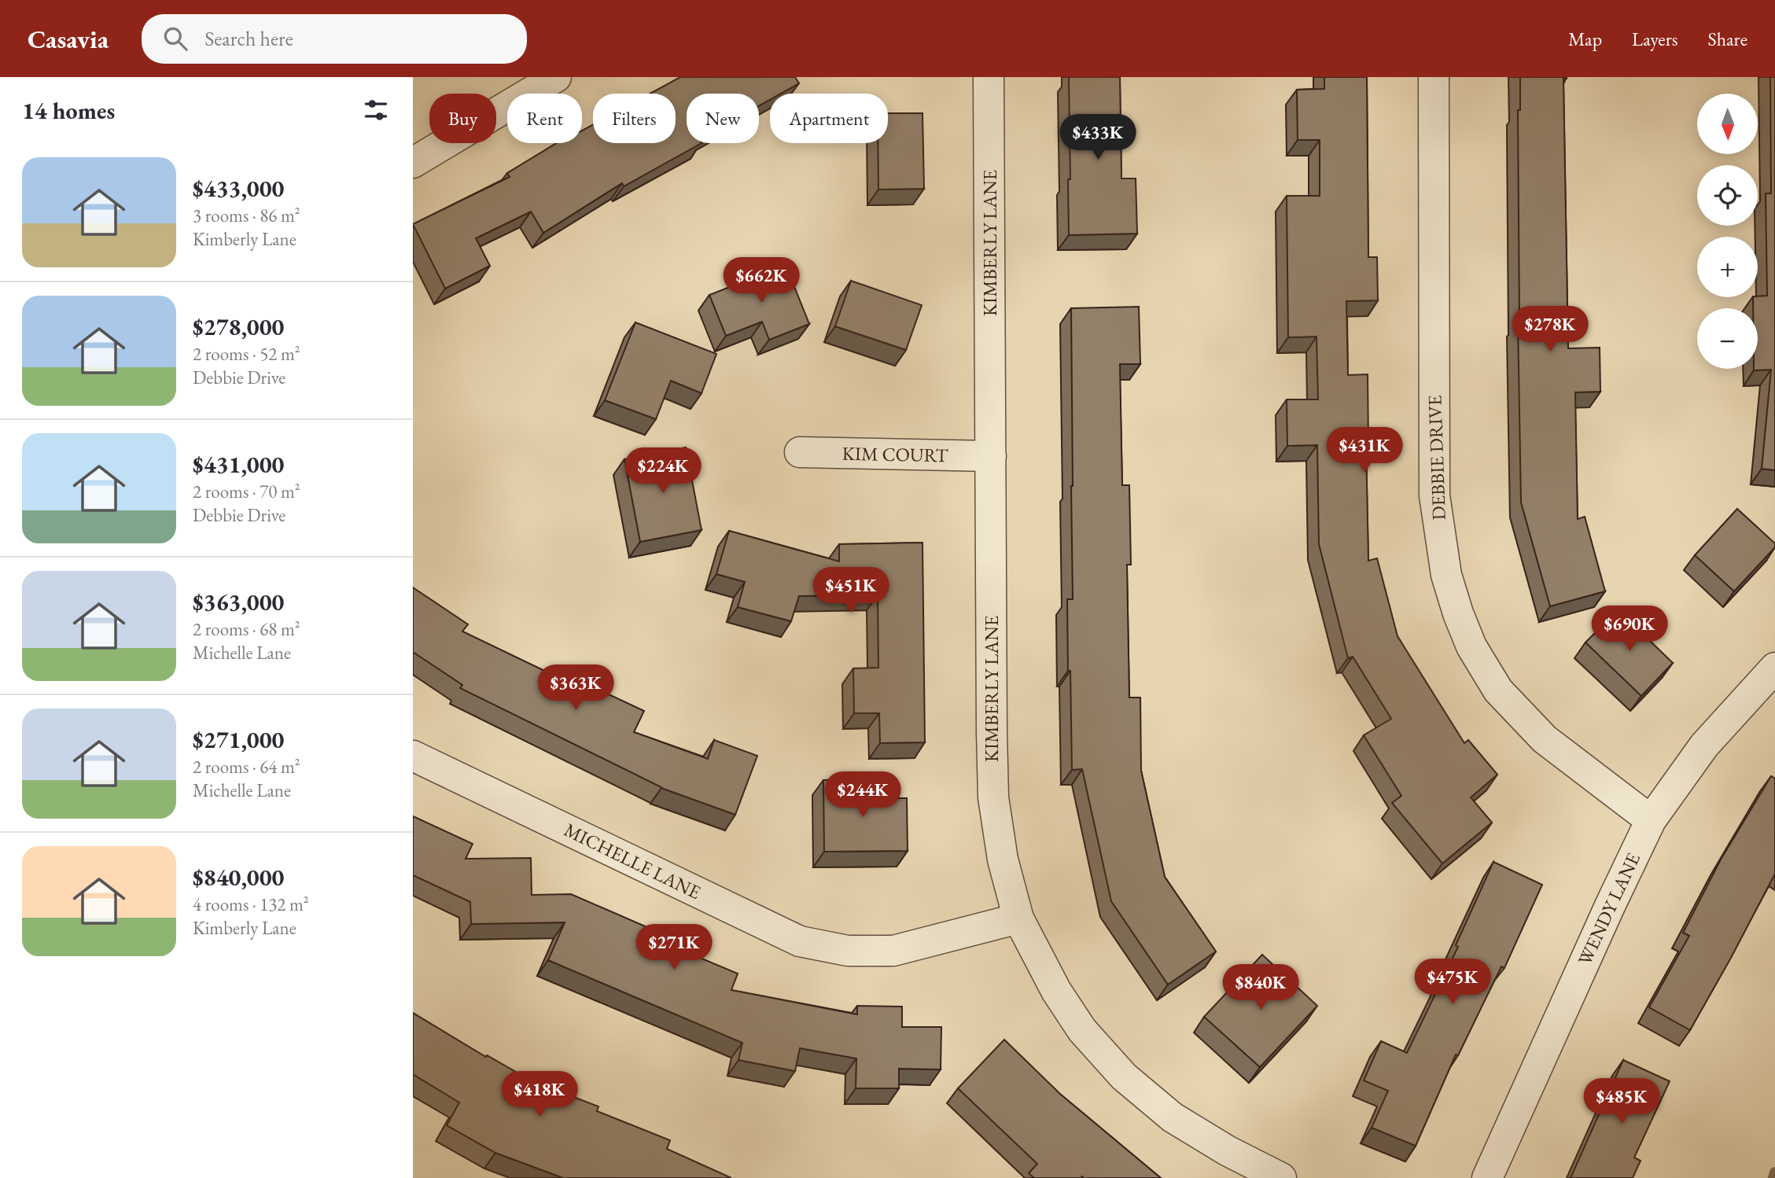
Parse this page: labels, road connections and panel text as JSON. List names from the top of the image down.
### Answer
{
  "streets": {
    "street": [
      "KIMBERLY LANE",
      "KIM COURT",
      "DEBBIE DRIVE",
      "MICHELLE LANE",
      "WENDY LANE"
    ]
  },
  "crossings": [
    ["KIMBERLY LANE", "KIM COURT"],
    ["KIMBERLY LANE", "MICHELLE LANE"],
    ["DEBBIE DRIVE", "WENDY LANE"]
  ],
  "north": "bottom",
  "page": {
    "header": "Casavia",
    "search": "Search here",
    "nav": ["Map", "Layers", "Share"],
    "heading": "14 homes",
    "map_buttons": ["+", "−"],
    "chip": [
      "Buy",
      "Rent",
      "Filters",
      "New",
      "Apartment"
    ],
    "price": [
      "$433K",
      "$662K",
      "$278K",
      "$431K",
      "$224K",
      "$451K",
      "$690K",
      "$363K",
      "$244K",
      "$271K",
      "$475K",
      "$840K",
      "$418K",
      "$485K"
    ],
    "list": [
      {
        "name": "$433,000",
        "note": "3 rooms · 86 m² · Kimberly Lane"
      },
      {
        "name": "$278,000",
        "note": "2 rooms · 52 m² · Debbie Drive"
      },
      {
        "name": "$431,000",
        "note": "2 rooms · 70 m² · Debbie Drive"
      },
      {
        "name": "$363,000",
        "note": "2 rooms · 68 m² · Michelle Lane"
      },
      {
        "name": "$271,000",
        "note": "2 rooms · 64 m² · Michelle Lane"
      },
      {
        "name": "$840,000",
        "note": "4 rooms · 132 m² · Kimberly Lane"
      }
    ]
  }
}
